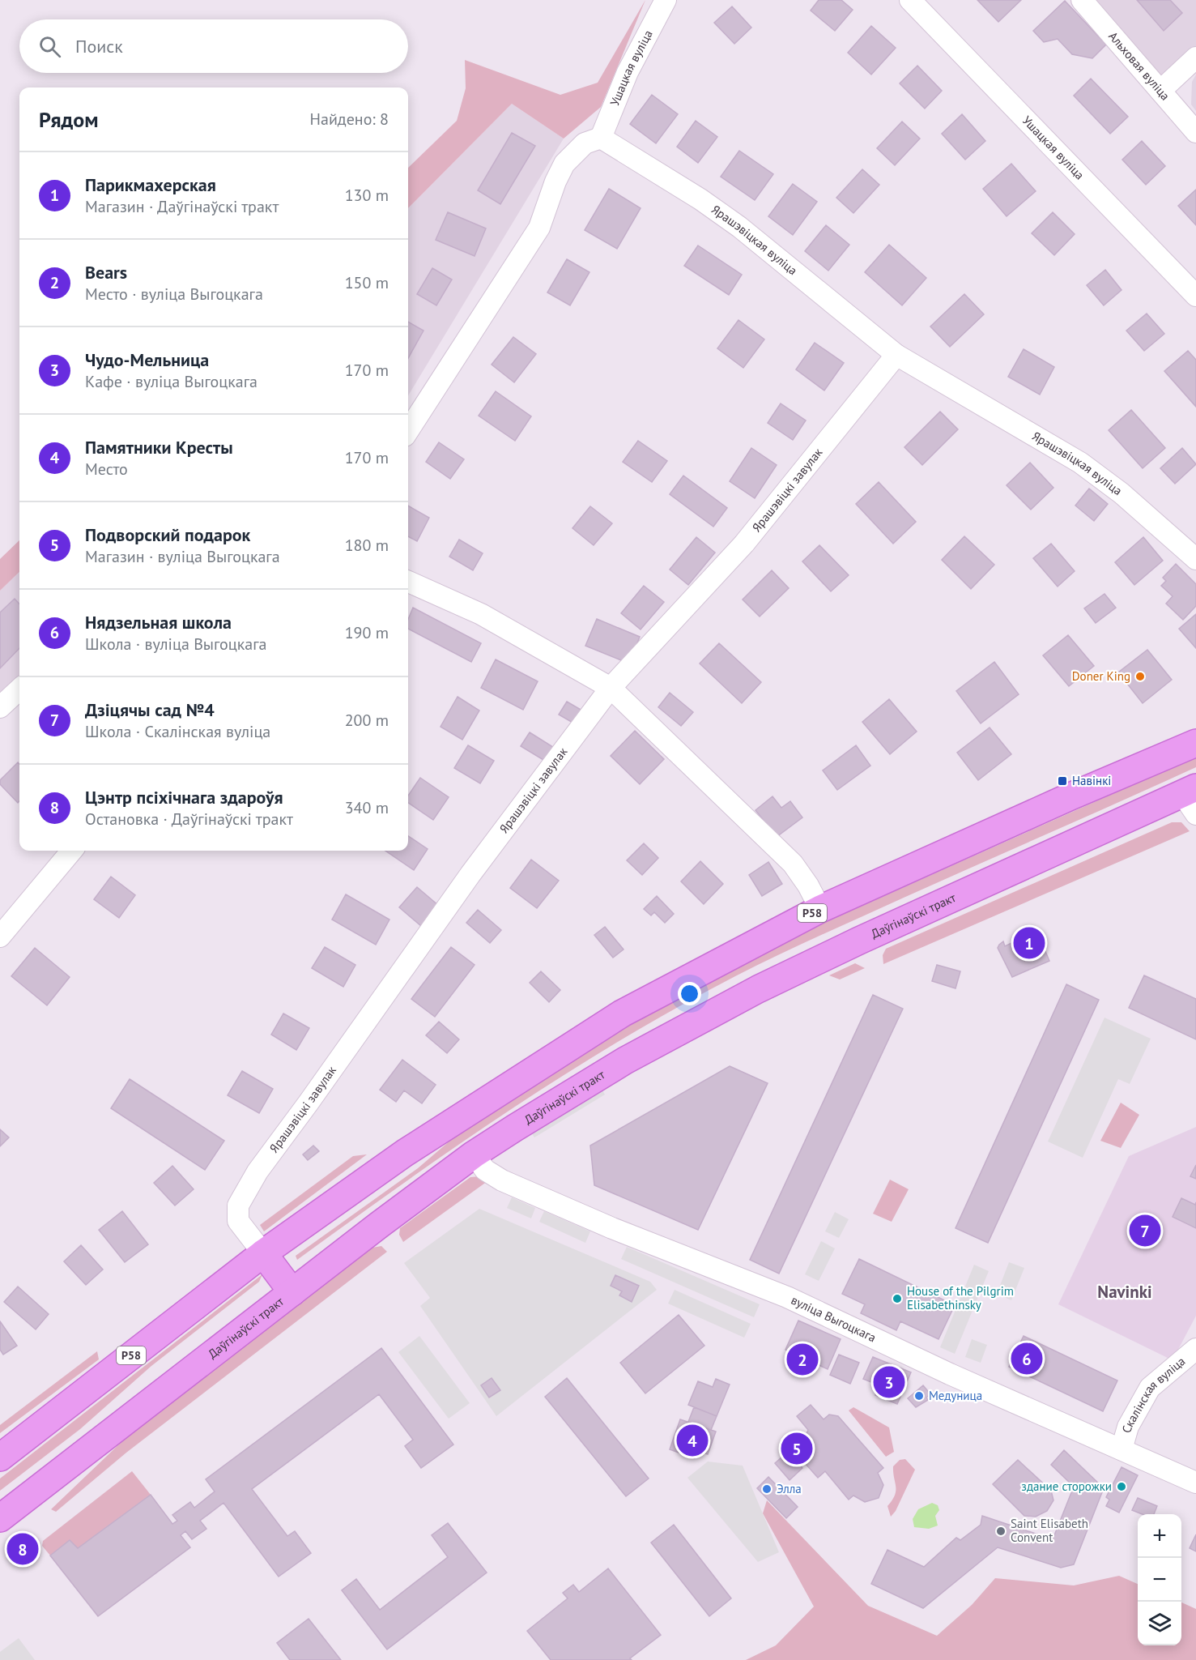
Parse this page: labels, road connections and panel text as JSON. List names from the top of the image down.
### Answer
{
  "streets": {
    "main road": ["Р58", "Даўгінаўскі тракт"],
    "street": [
      "Альховая вуліца",
      "Ушацкая вуліца",
      "Ярашэвіцкая вуліца",
      "Ярашэвіцкі завулак",
      "вуліца Выгоцкага",
      "Скалінская вуліца"
    ]
  },
  "crossings": [
    ["Ушацкая вуліца", "Ярашэвіцкая вуліца"],
    ["Ярашэвіцкая вуліца", "Ярашэвіцкі завулак"],
    ["Ярашэвіцкі завулак", "Р58"],
    ["Даўгінаўскі тракт", "вуліца Выгоцкага"],
    ["вуліца Выгоцкага", "Скалінская вуліца"]
  ],
  "districts": ["Navinki"],
  "places": {
    "other": [
      "Doner King",
      "House of the Pilgrim Elisabethinsky",
      "Медуница",
      "здание сторожки",
      "Элла",
      "Saint Elisabeth Convent"
    ],
    "transit": ["Навінкі"]
  },
  "page": {
    "search": "Поиск",
    "heading": ["Рядом", "Найдено: 8"],
    "list": [
      {
        "mark": "1",
        "name": "Парикмахерская",
        "note": "Магазин · Даўгінаўскі тракт",
        "value": "130 m"
      },
      {
        "mark": "2",
        "name": "Bears",
        "note": "Место · вуліца Выгоцкага",
        "value": "150 m"
      },
      {
        "mark": "3",
        "name": "Чудо-Мельница",
        "note": "Кафе · вуліца Выгоцкага",
        "value": "170 m"
      },
      {
        "mark": "4",
        "name": "Памятники Кресты",
        "note": "Место",
        "value": "170 m"
      },
      {
        "mark": "5",
        "name": "Подворский подарок",
        "note": "Магазин · вуліца Выгоцкага",
        "value": "180 m"
      },
      {
        "mark": "6",
        "name": "Нядзельная школа",
        "note": "Школа · вуліца Выгоцкага",
        "value": "190 m"
      },
      {
        "mark": "7",
        "name": "Дзіцячы сад №4",
        "note": "Школа · Скалінская вуліца",
        "value": "200 m"
      },
      {
        "mark": "8",
        "name": "Цэнтр псіхічнага здароўя",
        "note": "Остановка · Даўгінаўскі тракт",
        "value": "340 m"
      }
    ],
    "pins": [
      "1",
      "7",
      "6",
      "2",
      "3",
      "4",
      "5",
      "8"
    ],
    "map_buttons": ["+", "−"]
  }
}
